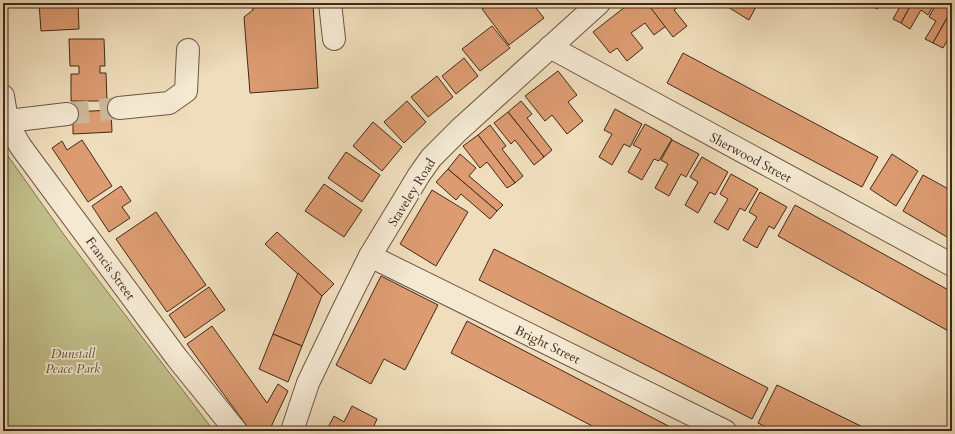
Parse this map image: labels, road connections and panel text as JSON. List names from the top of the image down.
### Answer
{
  "streets": {
    "street": [
      "Sherwood Street",
      "Staveley Road",
      "Francis Street",
      "Bright Street"
    ]
  },
  "crossings": [
    ["Sherwood Street", "Staveley Road"],
    ["Staveley Road", "Bright Street"]
  ],
  "parks": ["Dunstall Peace Park"]
}
